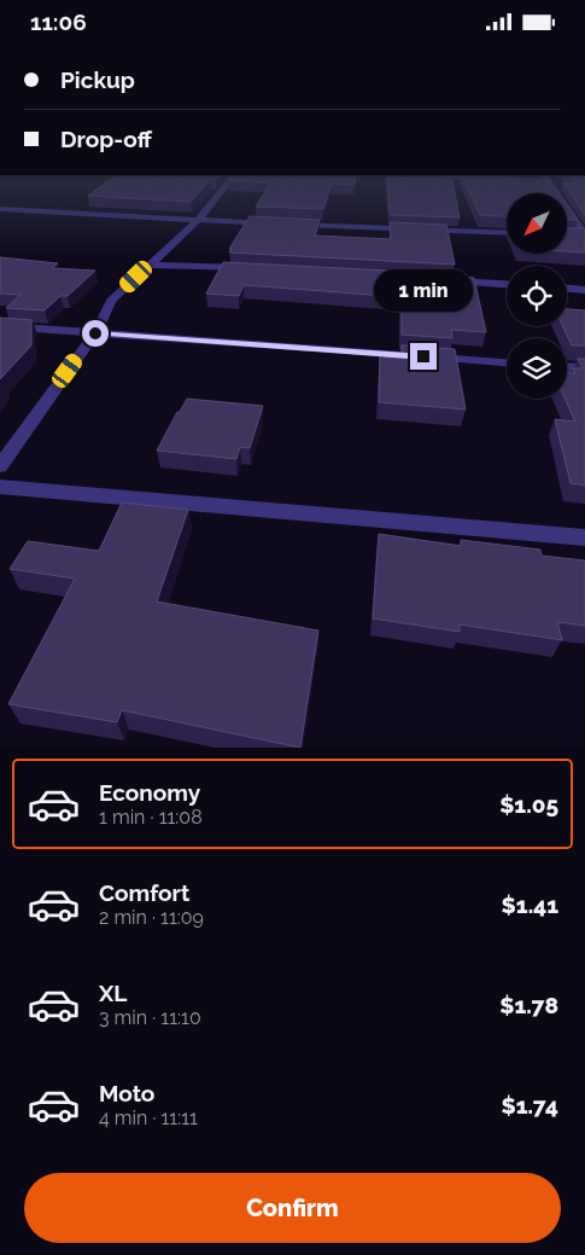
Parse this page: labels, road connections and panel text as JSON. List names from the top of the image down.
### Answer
{
  "north": "bottom left",
  "page": {
    "status": "11:06",
    "banner": ["Pickup", "Drop-off"],
    "bubble": "1 min",
    "list": [
      {
        "name": "Economy",
        "note": "1 min · 11:08",
        "value": "$1.05"
      },
      {
        "name": "Comfort",
        "note": "2 min · 11:09",
        "value": "$1.41"
      },
      {
        "name": "XL",
        "note": "3 min · 11:10",
        "value": "$1.78"
      },
      {
        "name": "Moto",
        "note": "4 min · 11:11",
        "value": "$1.74"
      }
    ],
    "buttons": "Confirm"
  }
}
